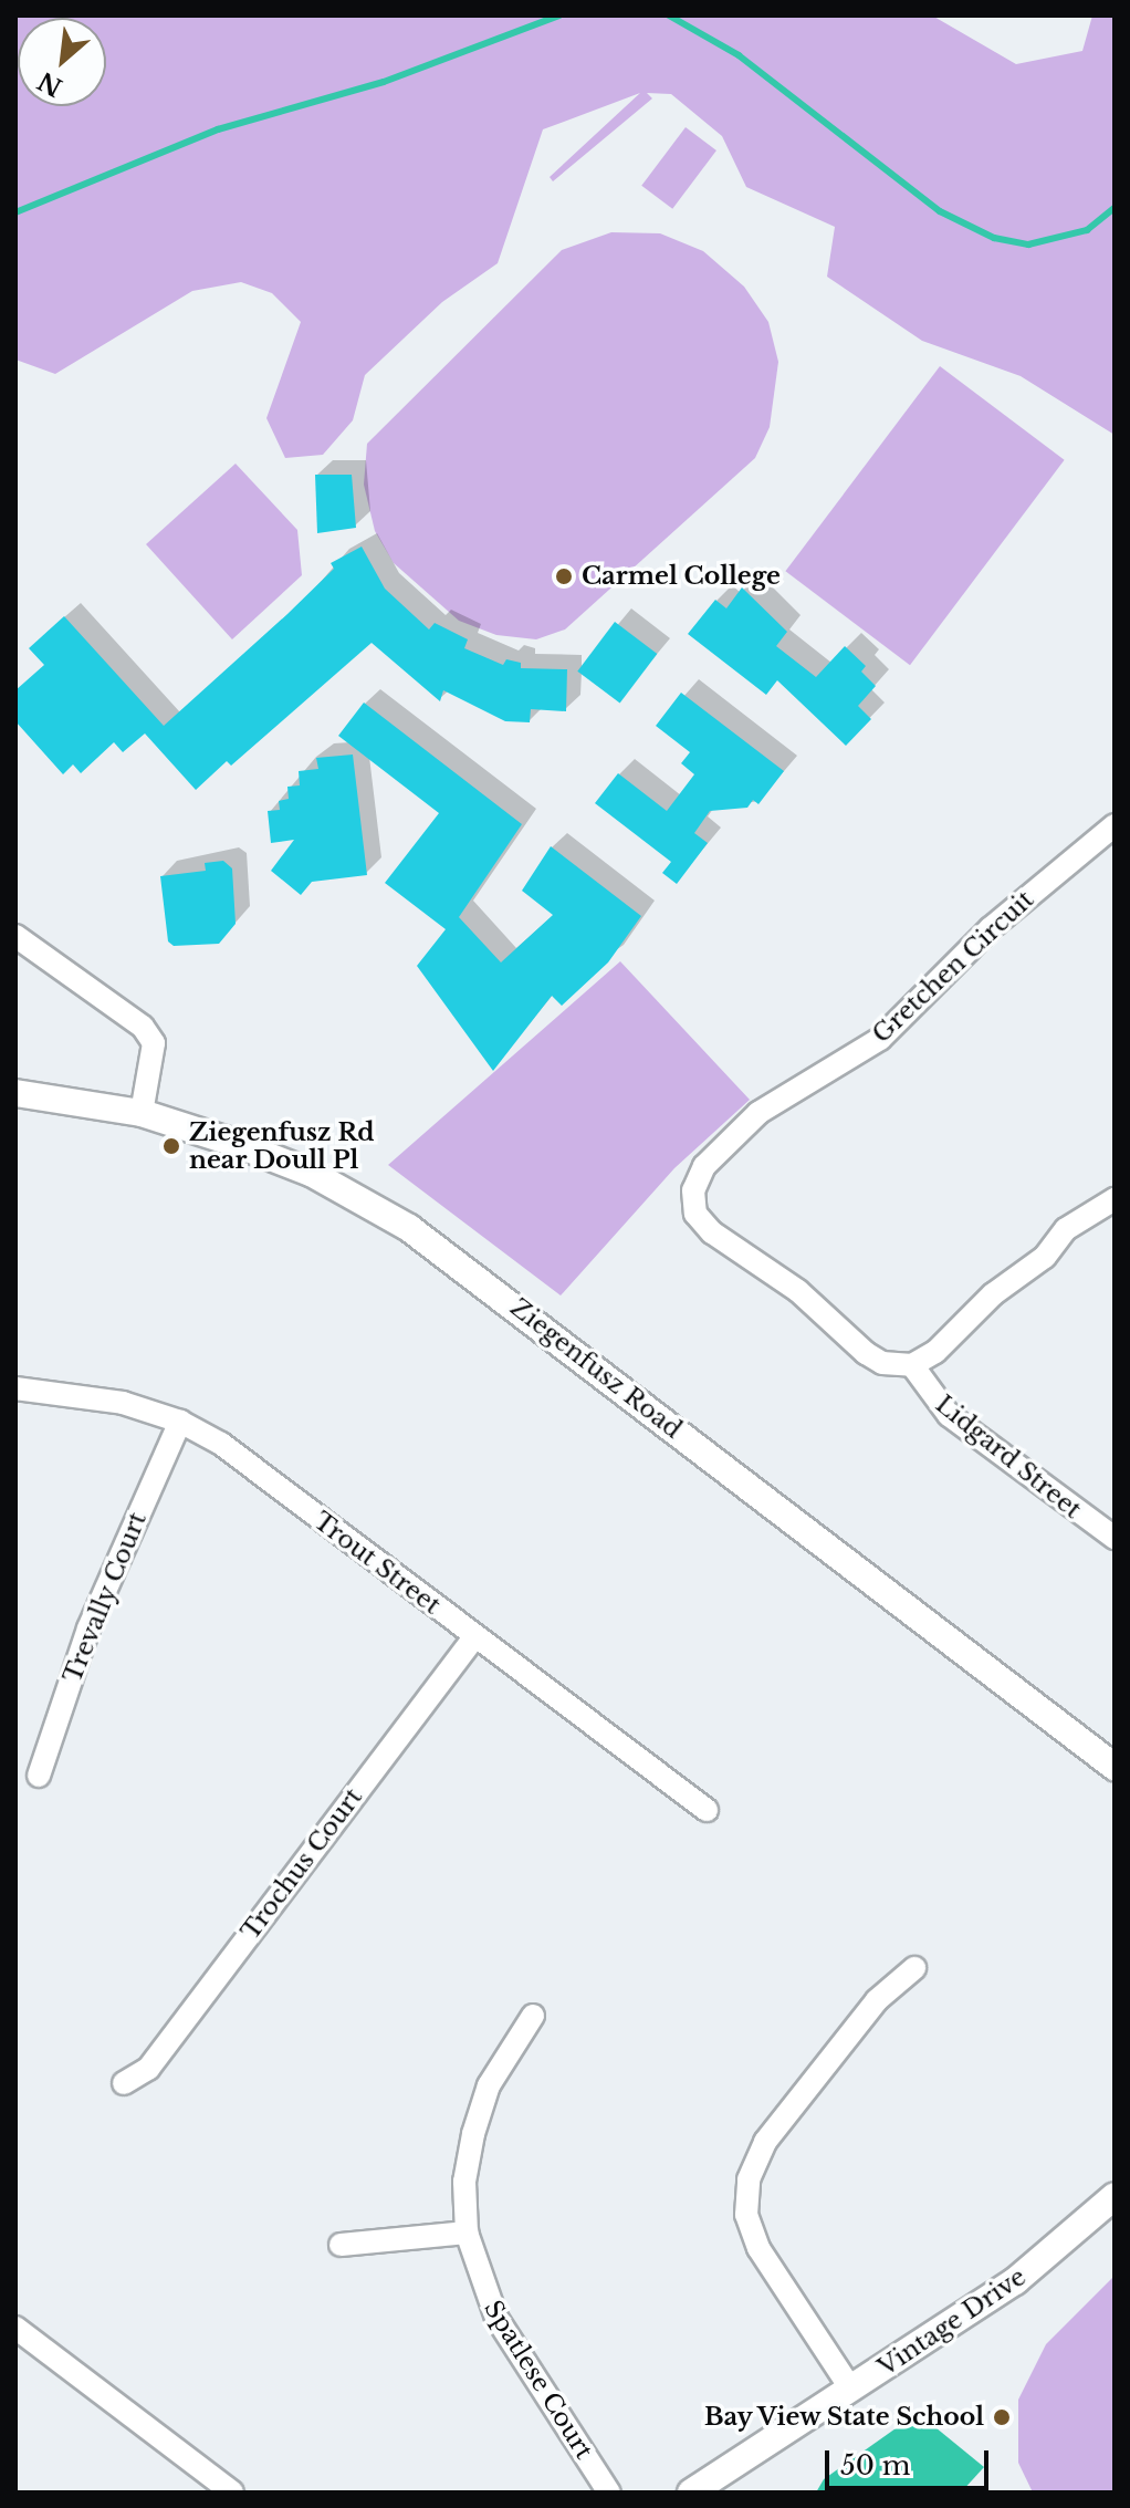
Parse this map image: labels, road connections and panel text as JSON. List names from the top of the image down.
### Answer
{
  "streets": {
    "street": [
      "Gretchen Circuit",
      "Ziegenfusz Road",
      "Lidgard Street",
      "Trout Street",
      "Trevally Court",
      "Trochus Court",
      "Vintage Drive",
      "Spatlese Court"
    ]
  },
  "crossings": [
    ["Gretchen Circuit", "Lidgard Street"],
    ["Trout Street", "Trevally Court"],
    ["Trout Street", "Trochus Court"]
  ],
  "places": ["Carmel College", "Ziegenfusz Rd near Doull Pl", "Bay View State School"],
  "scale_bar": "50 m",
  "north": "bottom left"
}
